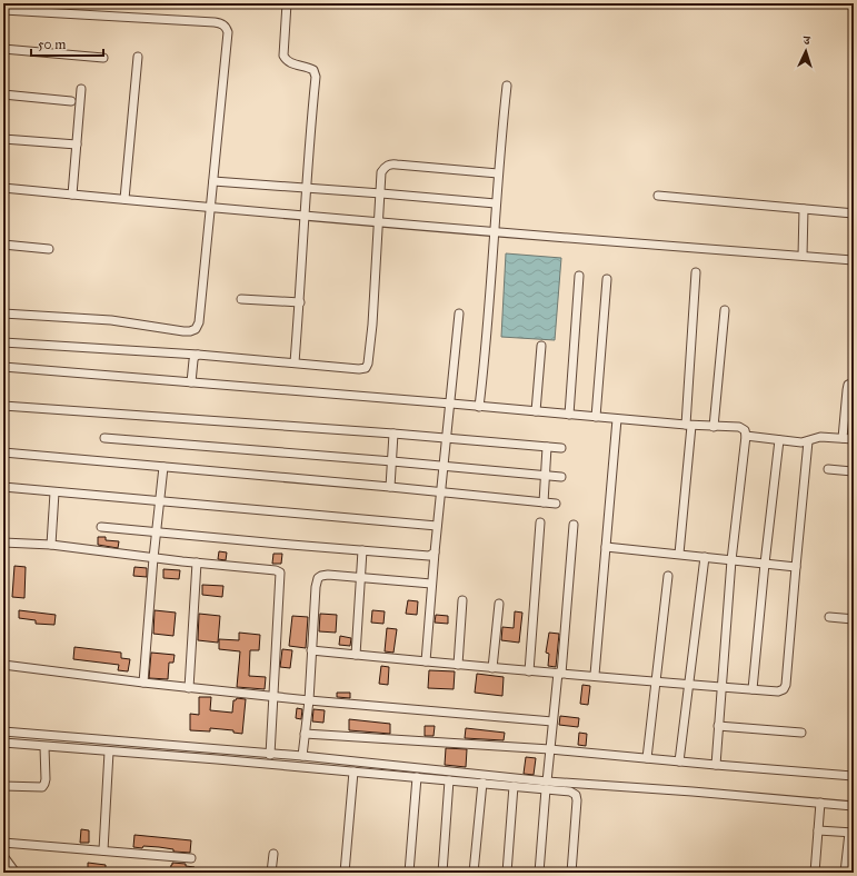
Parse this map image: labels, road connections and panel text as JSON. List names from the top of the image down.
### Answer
{
  "scale_bar": "50 m",
  "north": "top"
}
